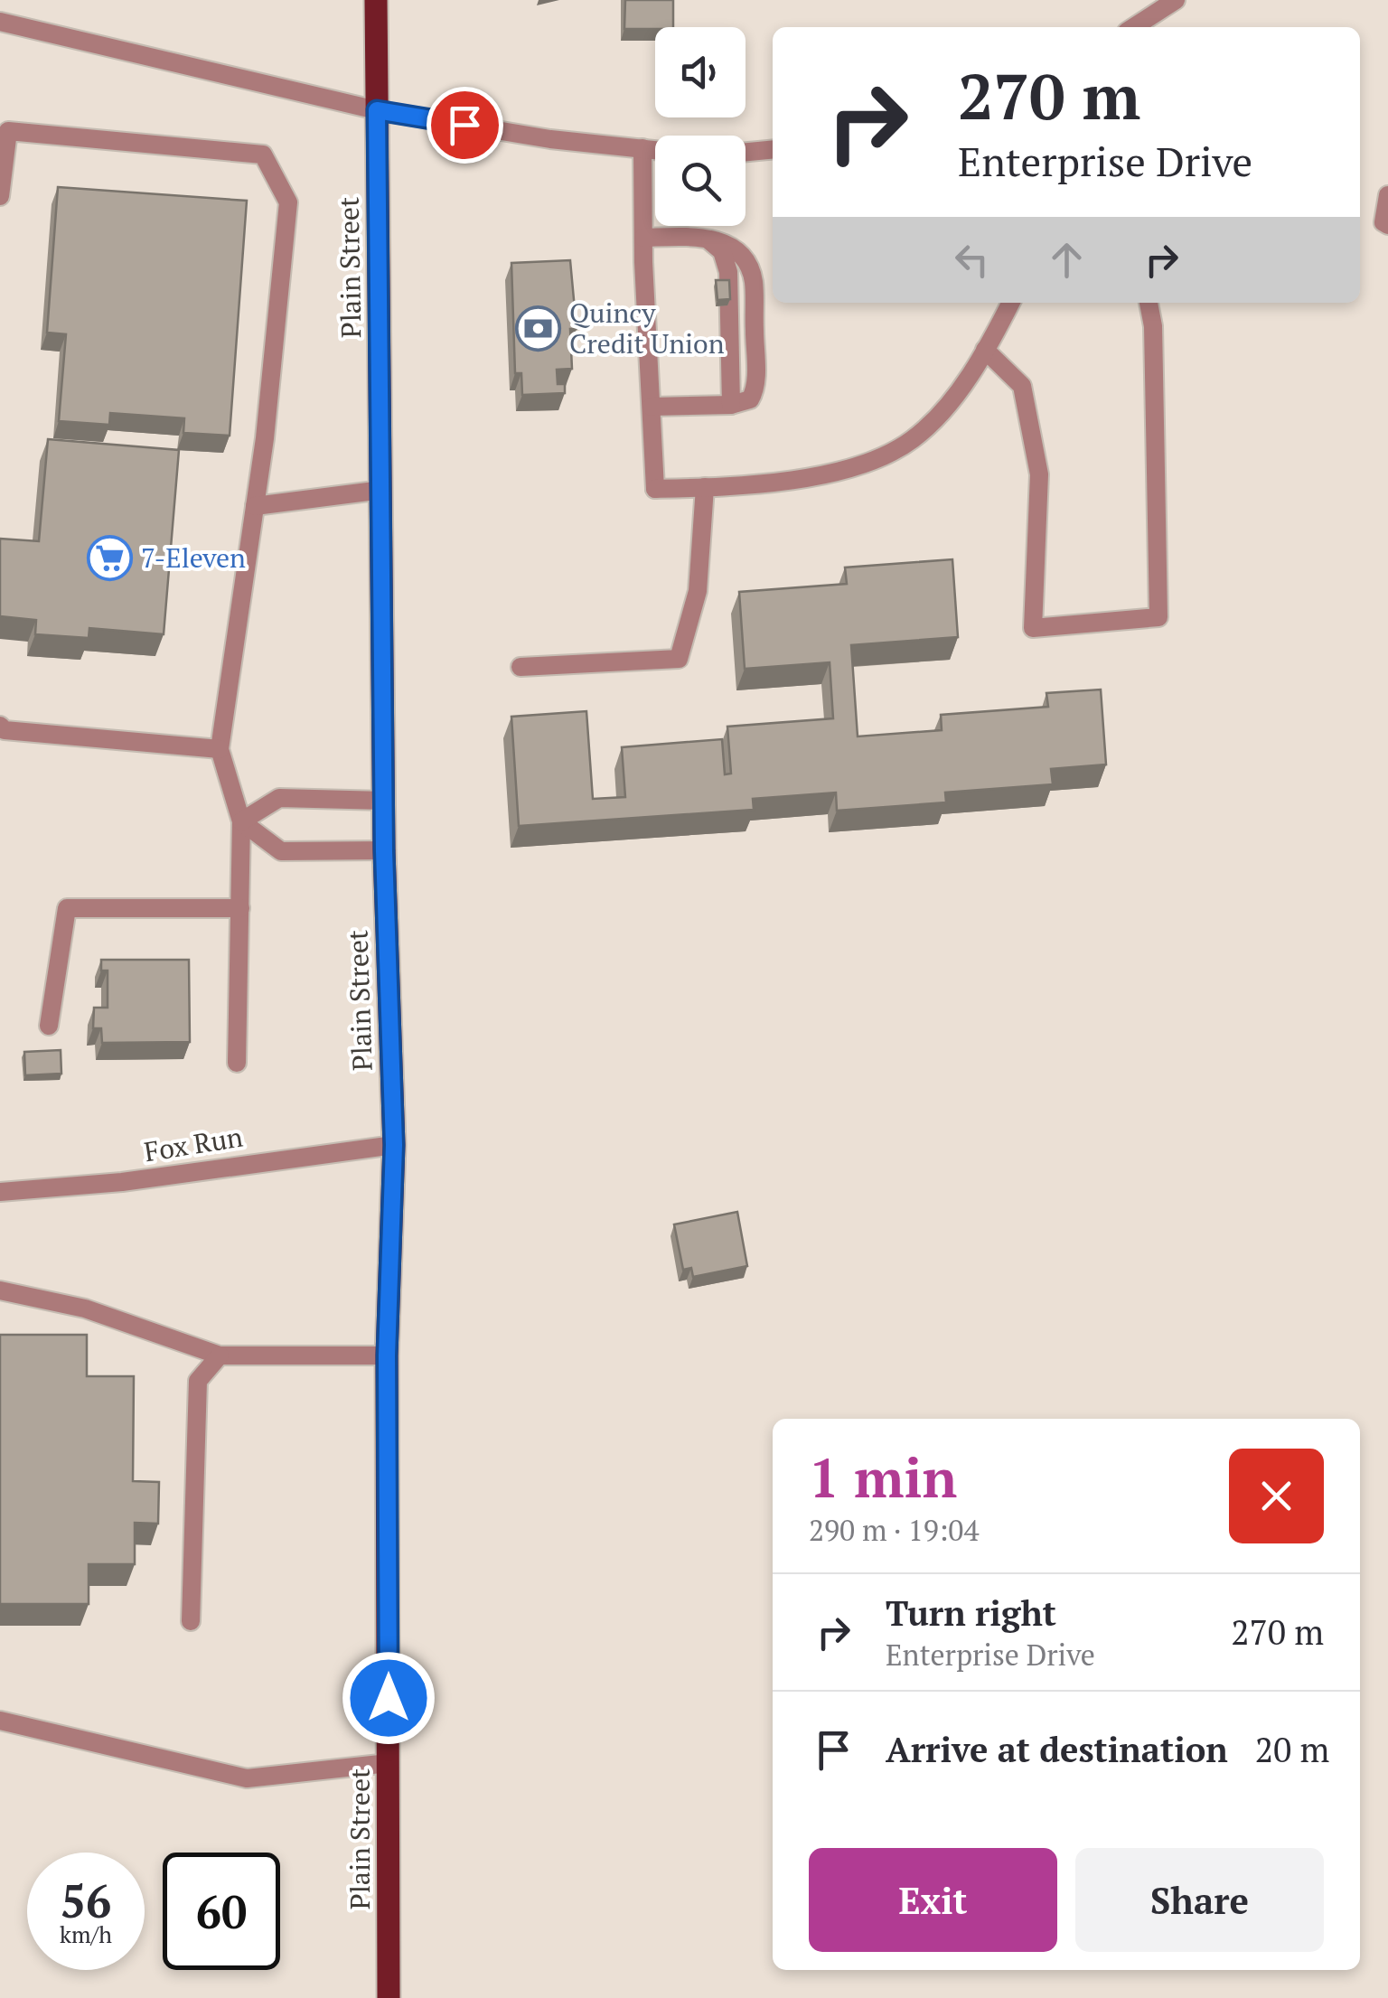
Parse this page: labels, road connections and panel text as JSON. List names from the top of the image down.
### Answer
{
  "streets": {
    "main road": ["Plain Street"],
    "street": ["Fox Run"]
  },
  "crossings": [
    ["Plain Street", "Fox Run"]
  ],
  "places": {
    "bank": ["Quincy Credit Union"],
    "supermarket": ["7-Eleven"]
  },
  "page": {
    "turn": ["270 m", "Enterprise Drive"],
    "heading": ["1 min", "290 m · 19:04"],
    "list": [
      {
        "name": "Turn right",
        "note": "Enterprise Drive",
        "value": "270 m"
      },
      {
        "name": "Arrive at destination",
        "value": "20 m"
      }
    ],
    "buttons": ["Exit", "Share"],
    "speed": "56 km/h",
    "limit": "60"
  }
}
